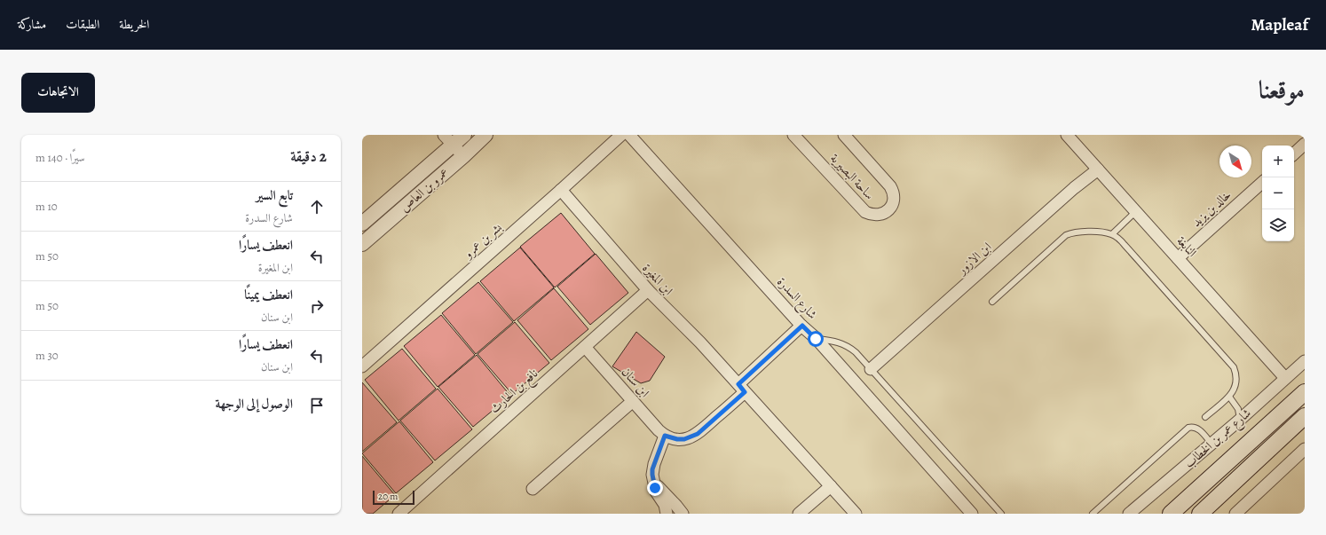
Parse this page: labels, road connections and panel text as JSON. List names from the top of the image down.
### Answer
{
  "streets": {
    "main road": ["شارع عمر بن الخطاب"],
    "street": [
      "ساحة البصيرية",
      "عمرو بن العاص",
      "خالد بن يزيد",
      "بشر بن عمرو",
      "النابغة",
      "ابن الازور",
      "ابن المغيرة",
      "شارع السدرة",
      "ابن سنان",
      "نافع بن الحارث"
    ]
  },
  "crossings": [
    ["خالد بن يزيد", "النابغة"],
    ["بشر بن عمرو", "ابن المغيرة"],
    ["النابغة", "ابن الازور"],
    ["النابغة", "شارع عمر بن الخطاب"],
    ["ابن المغيرة", "نافع بن الحارث"],
    ["ابن سنان", "نافع بن الحارث"]
  ],
  "scale_bar": "20 m",
  "north": "bottom right",
  "page": {
    "header": "Mapleaf",
    "nav": ["الخريطة", "الطبقات", "مشاركة"],
    "title": "موقعنا",
    "buttons": "الاتجاهات",
    "heading": ["2 دقيقة", "سيرًا · 140 m"],
    "map_buttons": ["+", "−"],
    "list": [
      ["تابع السير", "شارع السدرة", "10 m"],
      ["انعطف يسارًا", "ابن المغيرة", "50 m"],
      ["انعطف يمينًا", "ابن سنان", "50 m"],
      ["انعطف يسارًا", "ابن سنان", "30 m"],
      "الوصول إلى الوجهة"
    ],
    "scale": "20 m"
  }
}
